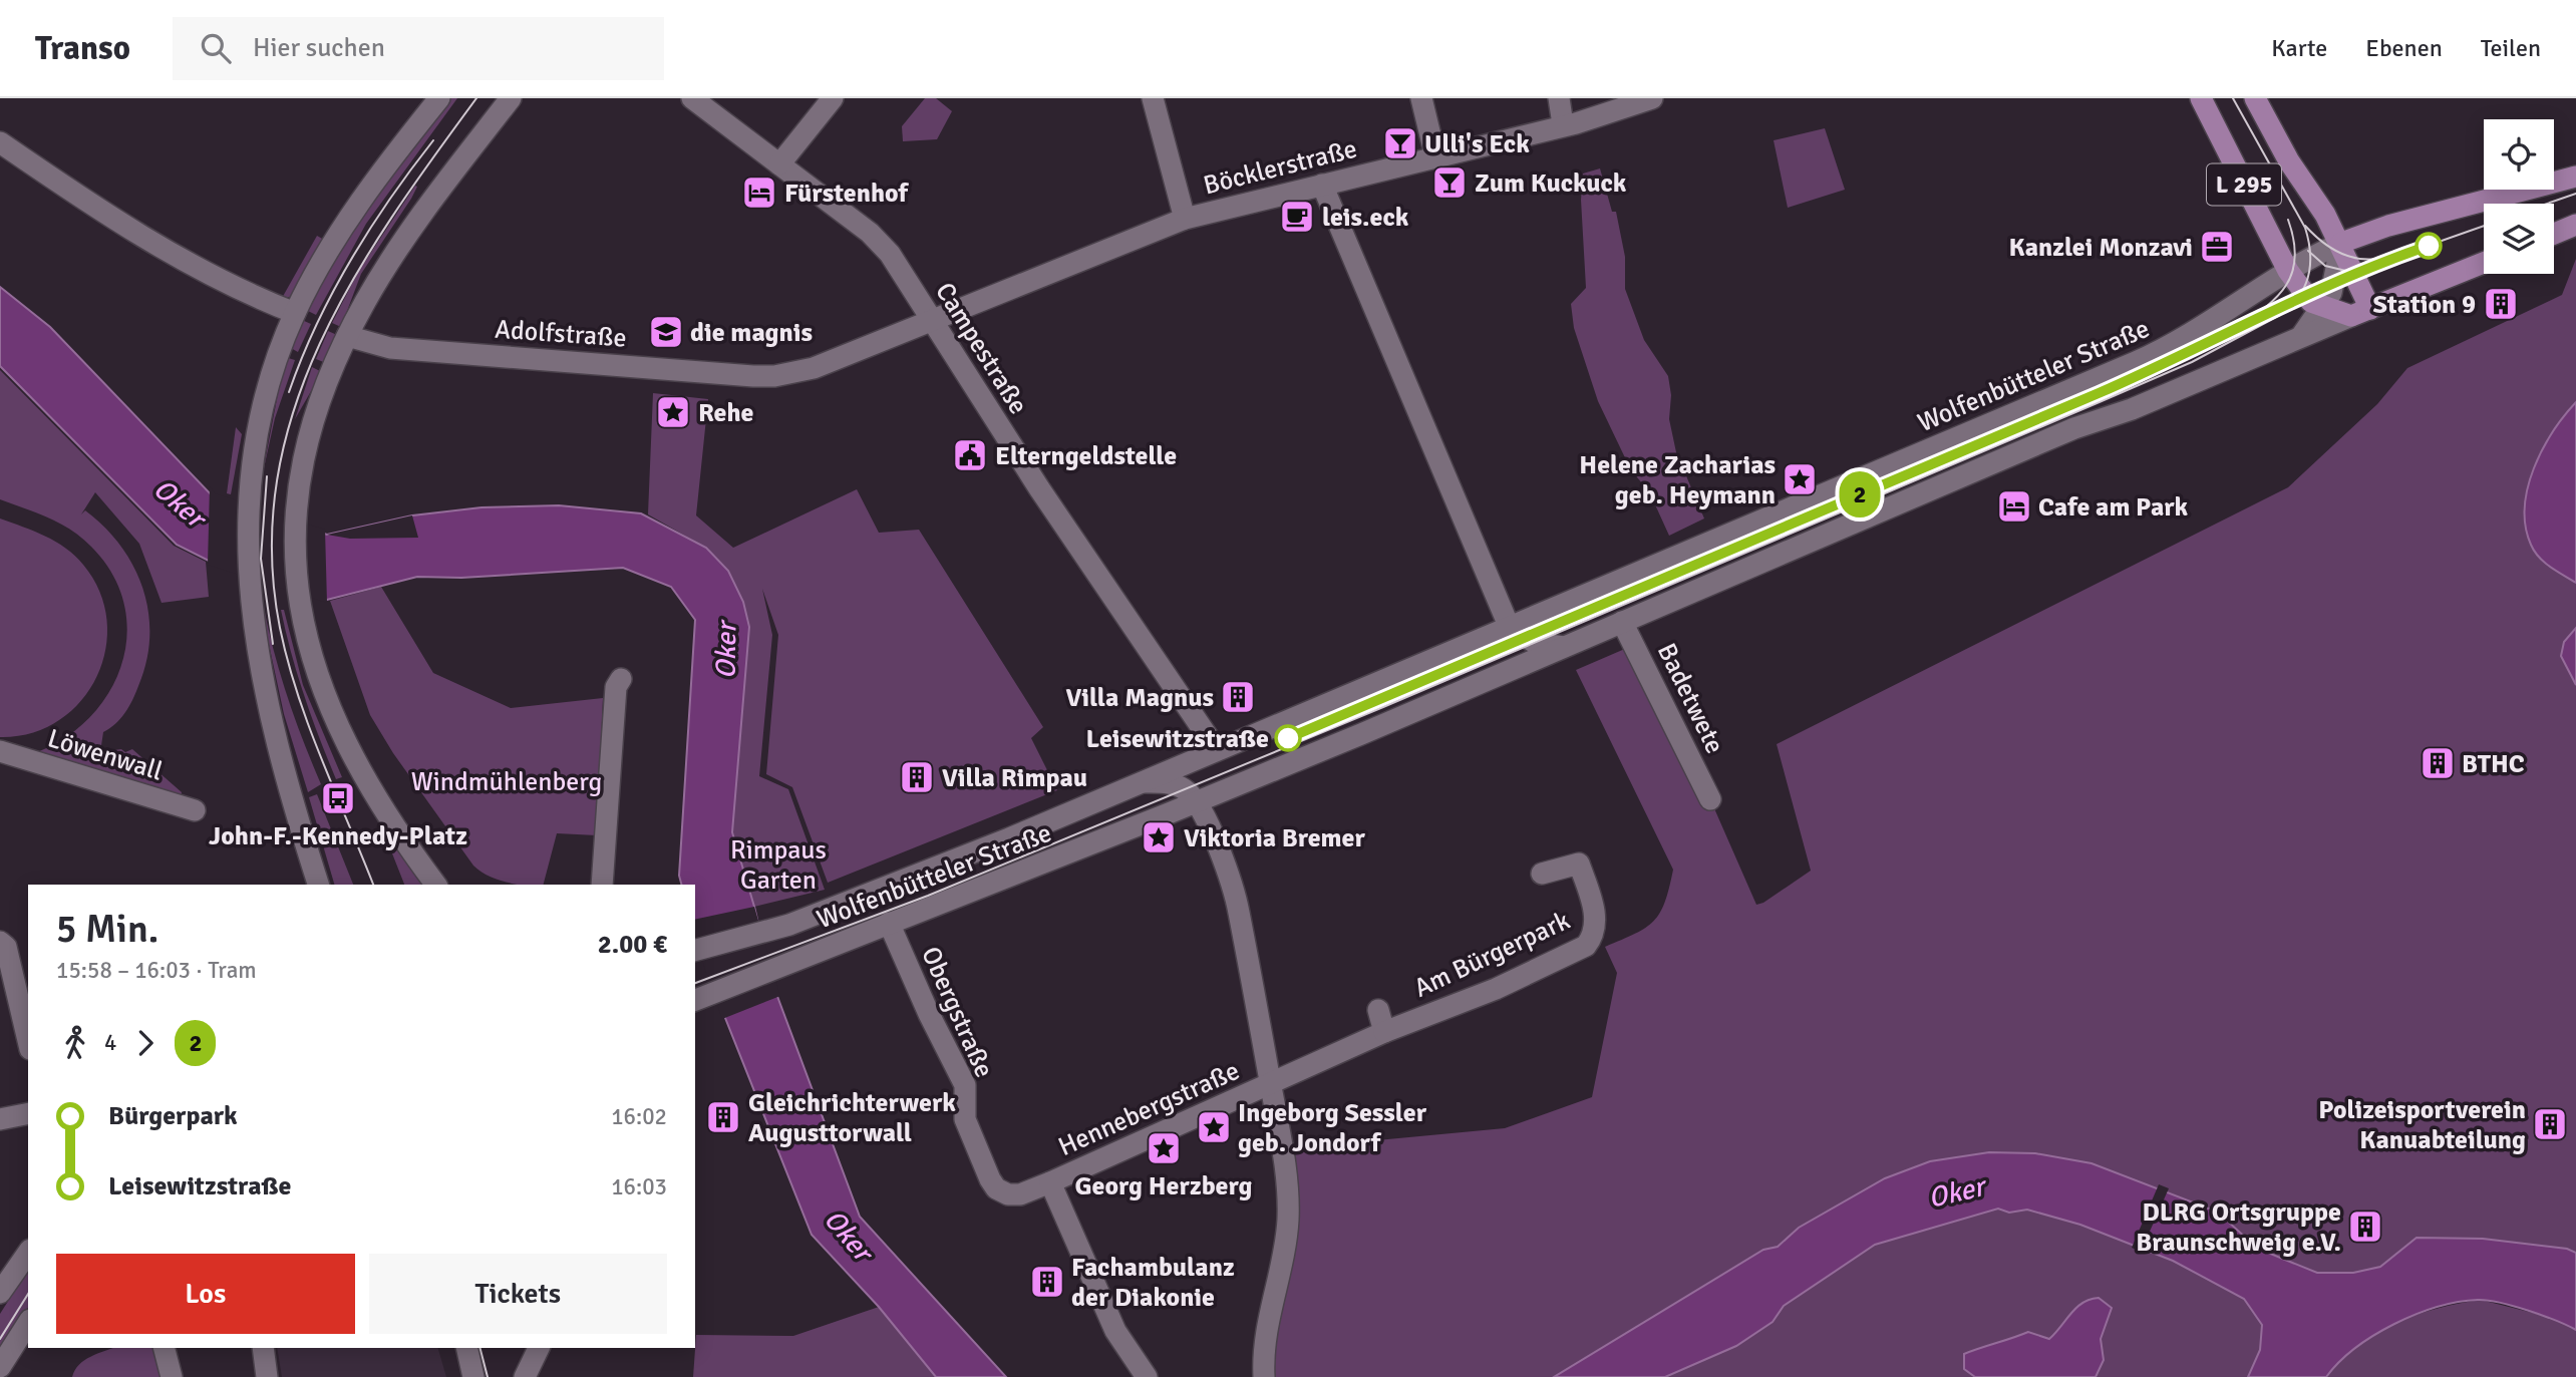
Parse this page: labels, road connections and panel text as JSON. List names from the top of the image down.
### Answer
{
  "streets": {
    "main road": ["L 295", "Wolfenbütteler Straße"],
    "street": [
      "Böcklerstraße",
      "Adolfstraße",
      "Campestraße",
      "Badetwete",
      "Löwenwall",
      "Am Bürgerpark",
      "Obergstraße",
      "Hennebergstraße"
    ]
  },
  "crossings": [
    ["Böcklerstraße", "Adolfstraße"],
    ["Böcklerstraße", "Campestraße"],
    ["L 295", "Wolfenbütteler Straße"],
    ["Adolfstraße", "Campestraße"],
    ["Campestraße", "Wolfenbütteler Straße"],
    ["Wolfenbütteler Straße", "Badetwete"],
    ["Wolfenbütteler Straße", "Obergstraße"],
    ["Wolfenbütteler Straße", "Hennebergstraße"],
    ["Am Bürgerpark", "Hennebergstraße"],
    ["Obergstraße", "Hennebergstraße"]
  ],
  "water": ["Oker"],
  "parks": ["Windmühlenberg", "Rimpaus Garten"],
  "places": {
    "bar": ["Ulli's Eck", "Zum Kuckuck"],
    "hotel": ["Fürstenhof", "Cafe am Park"],
    "cafe": ["leis.eck"],
    "office": ["Kanzlei Monzavi"],
    "building": [
      "Station 9",
      "Villa Magnus",
      "BTHC",
      "Villa Rimpau",
      "Gleichrichterwerk Augusttorwall",
      "Polizeisportverein Kanuabteilung",
      "DLRG Ortsgruppe Braunschweig e.V.",
      "Fachambulanz der Diakonie"
    ],
    "school or university": ["die magnis"],
    "place": [
      "Rehe",
      "Helene Zacharias geb. Heymann",
      "Viktoria Bremer",
      "Ingeborg Sessler geb. Jondorf",
      "Georg Herzberg"
    ],
    "public building": ["Elterngeldstelle"],
    "other": ["Leisewitzstraße"],
    "bus stop": ["John-F.-Kennedy-Platz"]
  },
  "lines": ["tram line 2"],
  "page": {
    "header": "Transo",
    "search": "Hier suchen",
    "nav": ["Karte", "Ebenen", "Teilen"],
    "on_map": "2",
    "heading": ["5 Min.", "15:58 – 16:03 · Tram", "2.00 €"],
    "legs": ["4", "2"],
    "list": [
      {
        "name": "Bürgerpark",
        "value": "16:02"
      },
      {
        "name": "Leisewitzstraße",
        "value": "16:03"
      }
    ],
    "buttons": ["Los", "Tickets"]
  }
}
